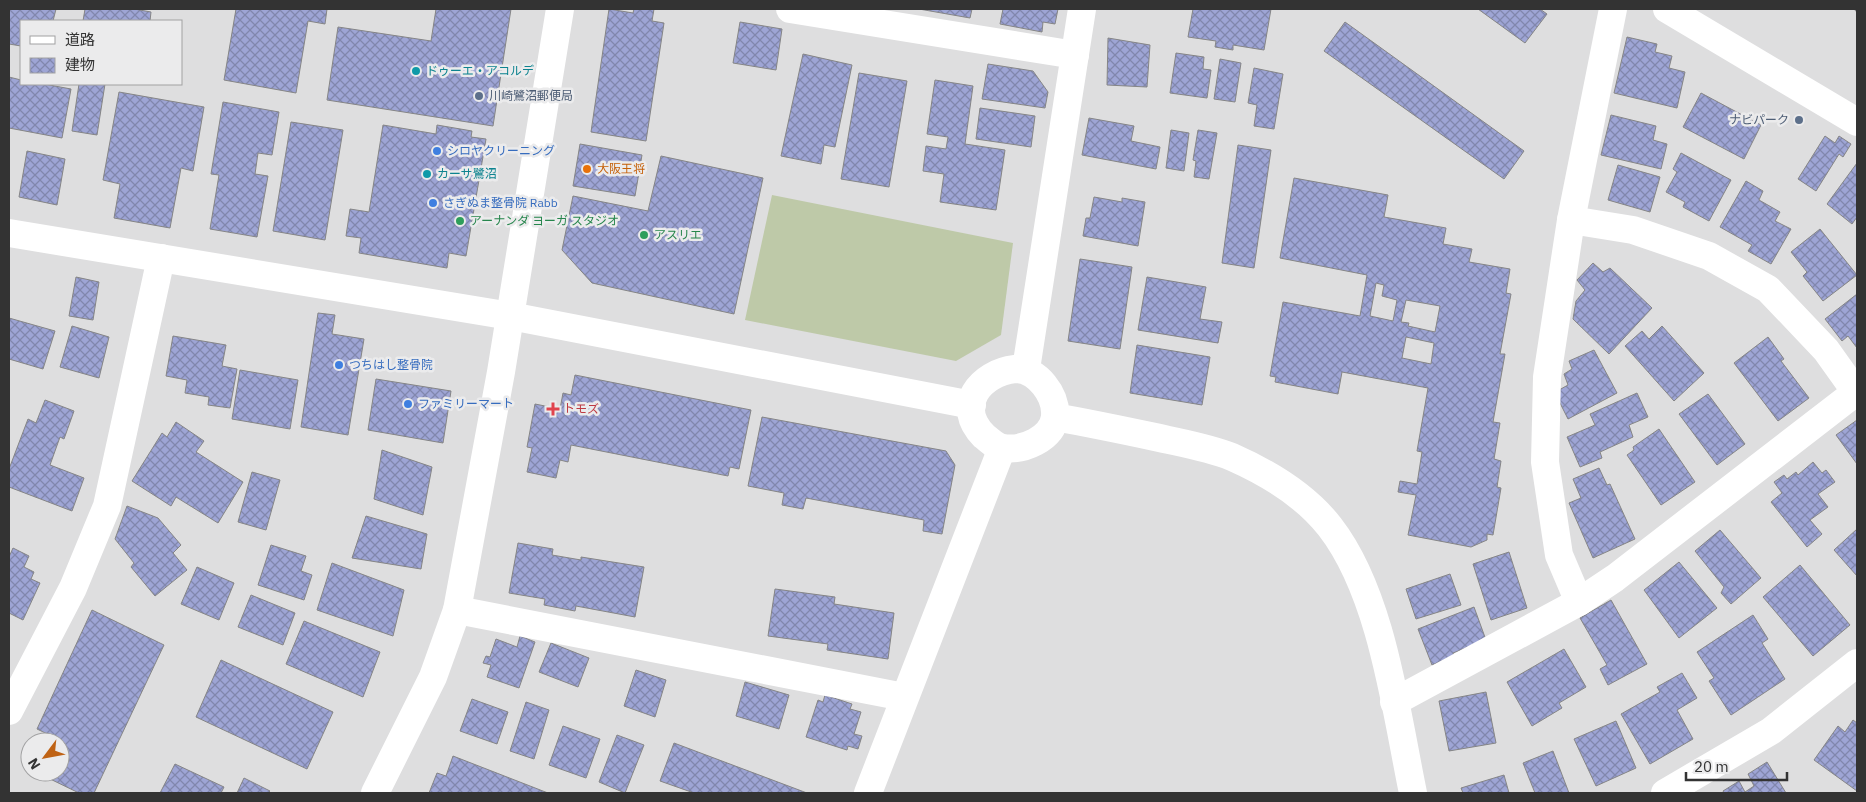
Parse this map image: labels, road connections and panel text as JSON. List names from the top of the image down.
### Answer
{
  "places": {
    "other": [
      "ドゥーエ・アコルデ",
      "川崎鷺沼郵便局",
      "ナビパーク",
      "シロヤクリーニング",
      "大阪王将",
      "カーサ鷺沼",
      "さぎぬま整骨院 Rabb",
      "アーナンダ ヨーガ スタジオ",
      "アスリエ",
      "つちはし整骨院",
      "ファミリーマート"
    ],
    "health": ["トモズ"]
  },
  "legend": ["道路", "建物"],
  "scale_bar": "20 m",
  "north": "bottom left"
}
